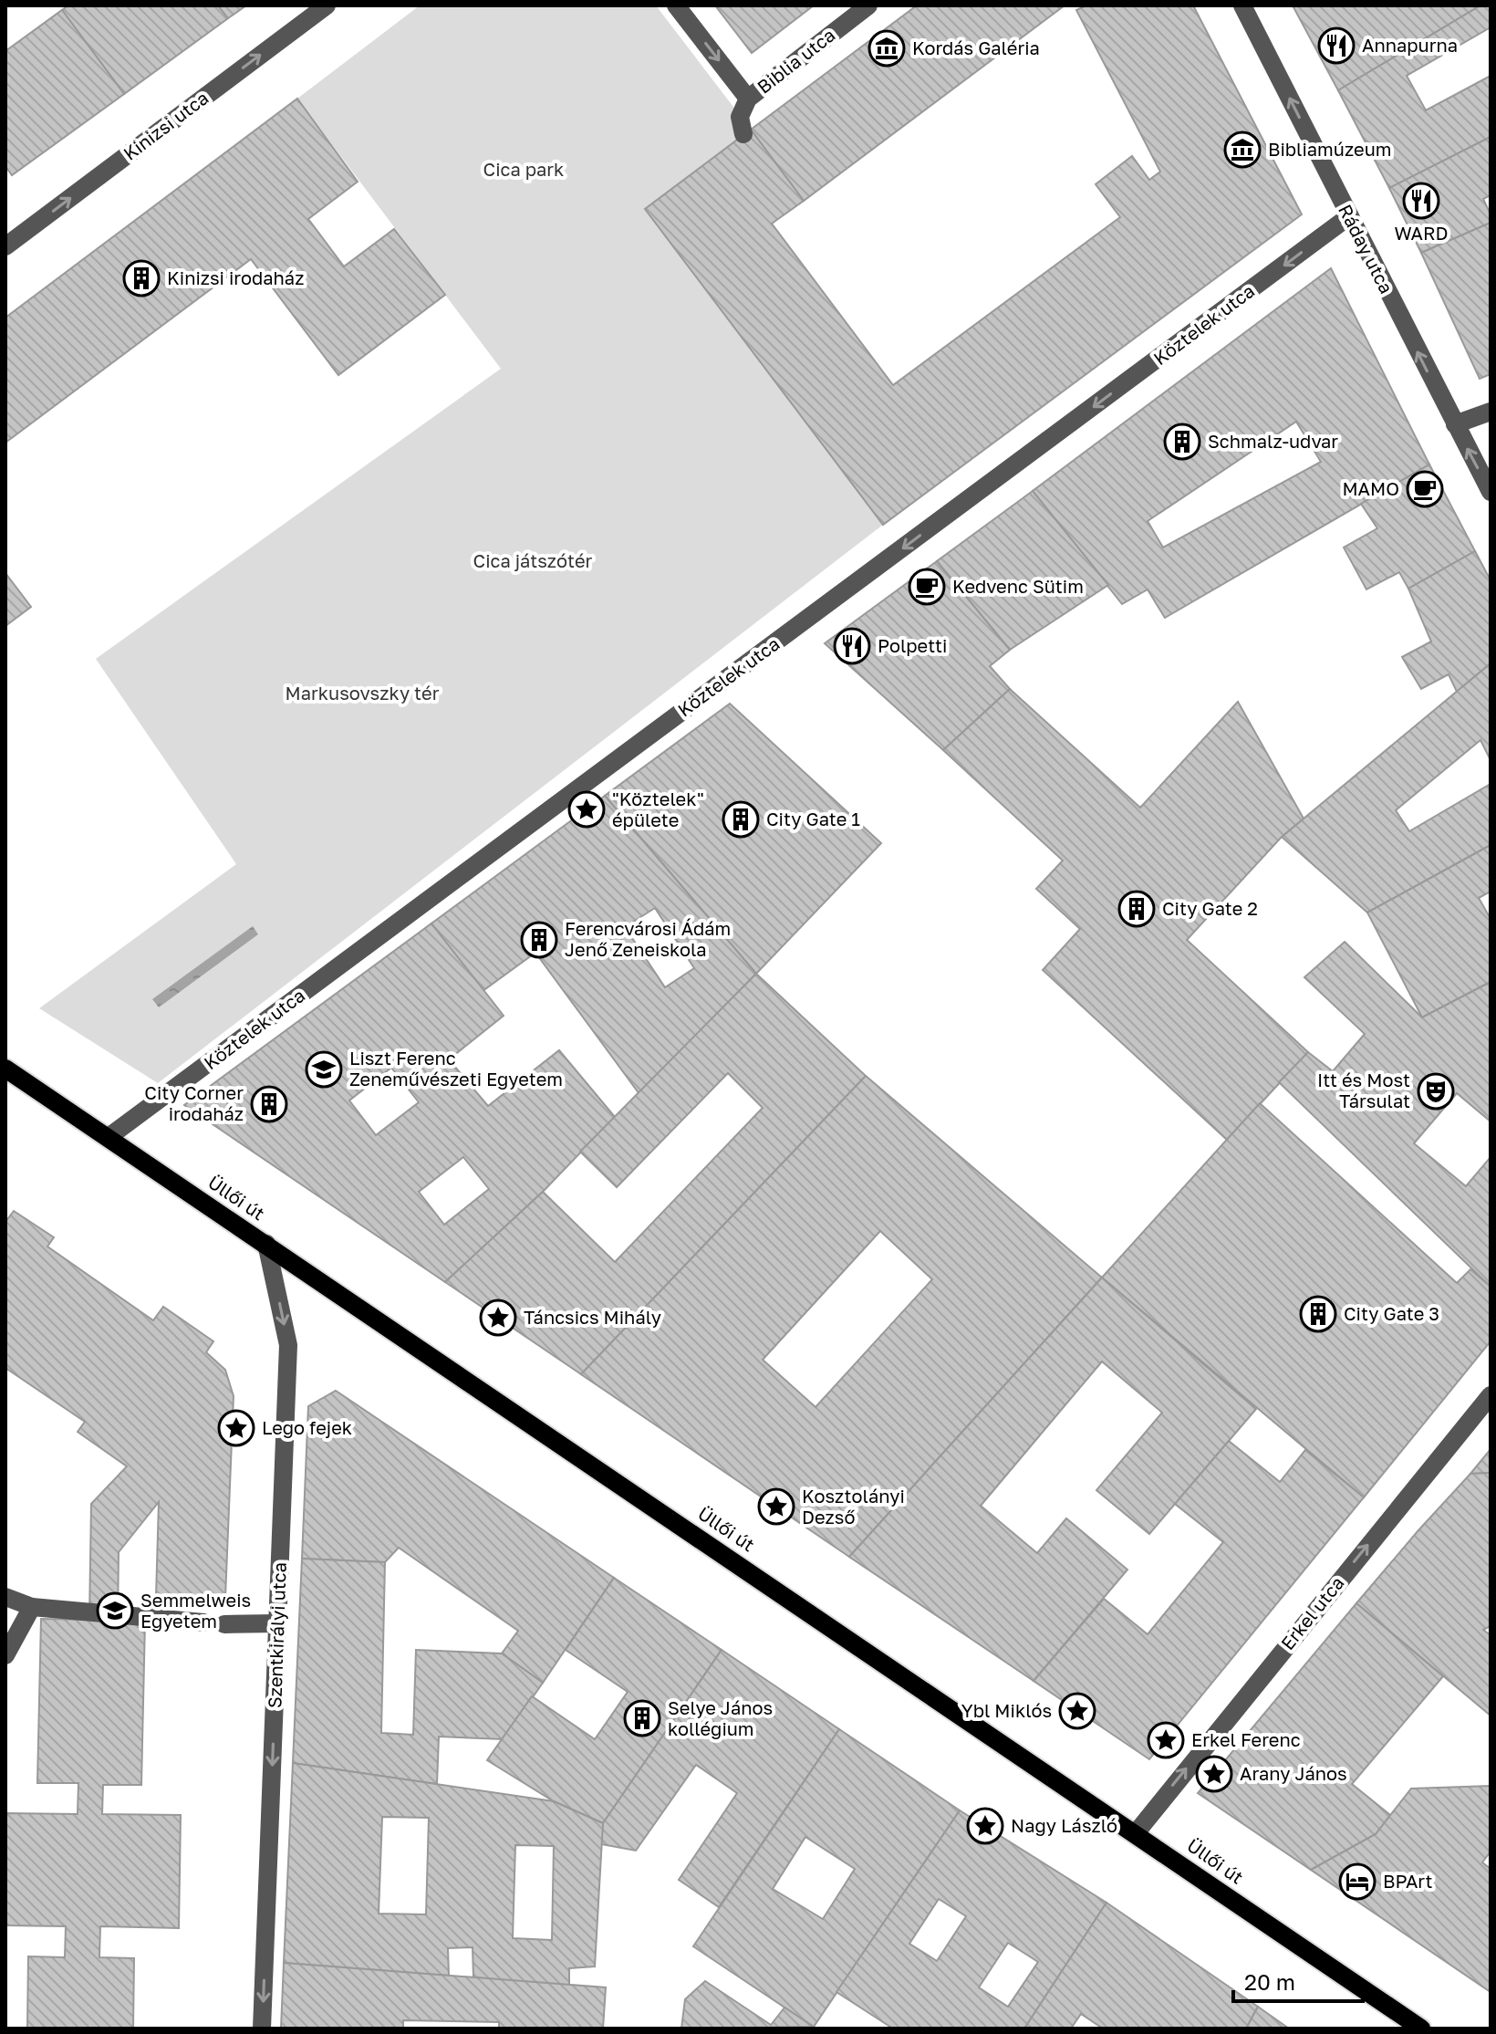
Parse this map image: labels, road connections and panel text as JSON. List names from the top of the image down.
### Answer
{
  "streets": {
    "main road": ["Üllői út"],
    "street": [
      "Biblia utca",
      "Kinizsi utca",
      "Ráday utca",
      "Köztelek utca",
      "Erkel utca",
      "Szentkirályi utca"
    ]
  },
  "crossings": [
    ["Ráday utca", "Köztelek utca"],
    ["Köztelek utca", "Üllői út"],
    ["Üllői út", "Erkel utca"],
    ["Üllői út", "Szentkirályi utca"]
  ],
  "one_way": [
    "Biblia utca",
    "Kinizsi utca",
    "Ráday utca",
    "Köztelek utca",
    "Erkel utca",
    "Szentkirályi utca"
  ],
  "parks": ["Cica park", "Cica játszótér", "Markusovszky tér"],
  "places": {
    "restaurant": ["Annapurna", "WARD", "Polpetti"],
    "museum": ["Kordás Galéria", "Bibliamúzeum"],
    "building": [
      "Kinizsi irodaház",
      "Schmalz-udvar",
      "City Gate 1",
      "City Gate 2",
      "Ferencvárosi Ádám Jenő Zeneiskola",
      "City Corner irodaház",
      "City Gate 3",
      "Selye János kollégium"
    ],
    "cafe": ["MAMO", "Kedvenc Sütim"],
    "place": [
      "\"Köztelek\" épülete",
      "Táncsics Mihály",
      "Lego fejek",
      "Kosztolányi Dezső",
      "Ybl Miklós",
      "Erkel Ferenc",
      "Arany János",
      "Nagy László"
    ],
    "school or university": ["Liszt Ferenc Zeneművészeti Egyetem", "Semmelweis Egyetem"],
    "theatre": ["Itt és Most Társulat"],
    "hotel": ["BPArt"]
  },
  "scale_bar": "20 m"
}
